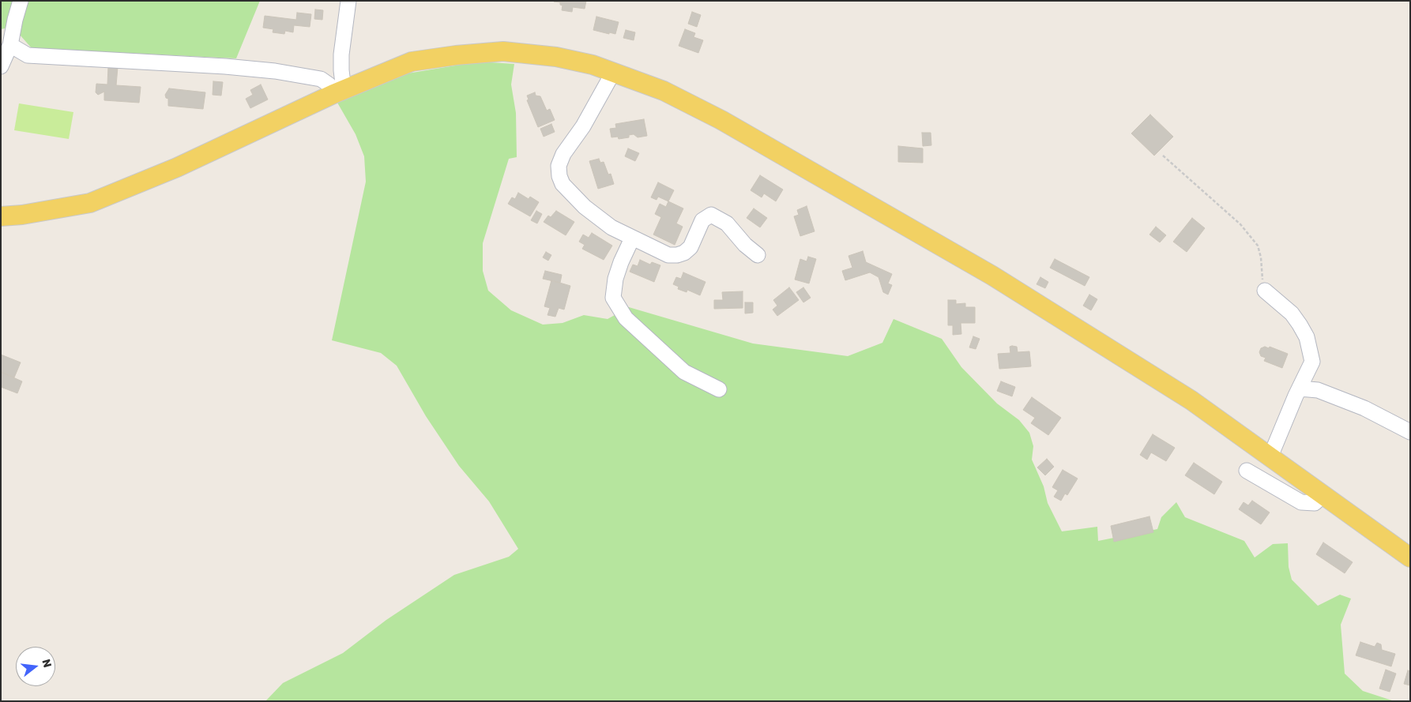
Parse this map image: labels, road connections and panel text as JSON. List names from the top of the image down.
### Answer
{
  "north": "right"
}
